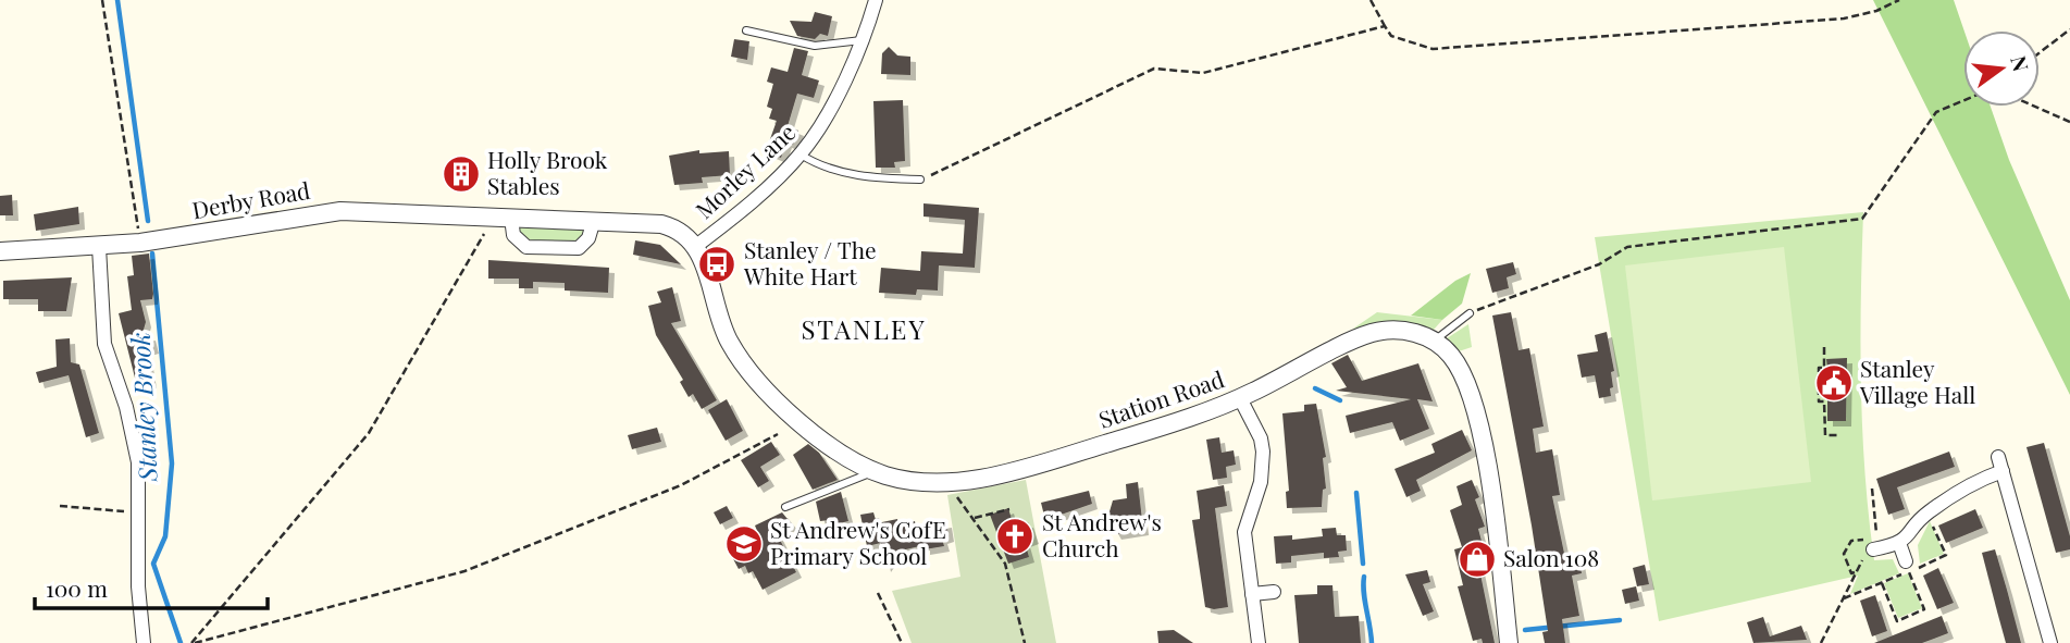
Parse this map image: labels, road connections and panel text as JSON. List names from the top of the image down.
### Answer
{
  "streets": {
    "street": ["Morley Lane", "Derby Road", "Station Road"]
  },
  "crossings": [
    ["Morley Lane", "Derby Road"],
    ["Morley Lane", "Station Road"],
    ["Derby Road", "Station Road"]
  ],
  "districts": ["STANLEY"],
  "water": ["Stanley Brook"],
  "places": {
    "building": ["Holly Brook Stables"],
    "bus stop": ["Stanley / The White Hart"],
    "public building": ["Stanley Village Hall"],
    "church": ["St Andrew's Church"],
    "school or university": ["St Andrew's CofE Primary School"],
    "shop": ["Salon 108"]
  },
  "scale_bar": "100 m",
  "north": "right"
}
